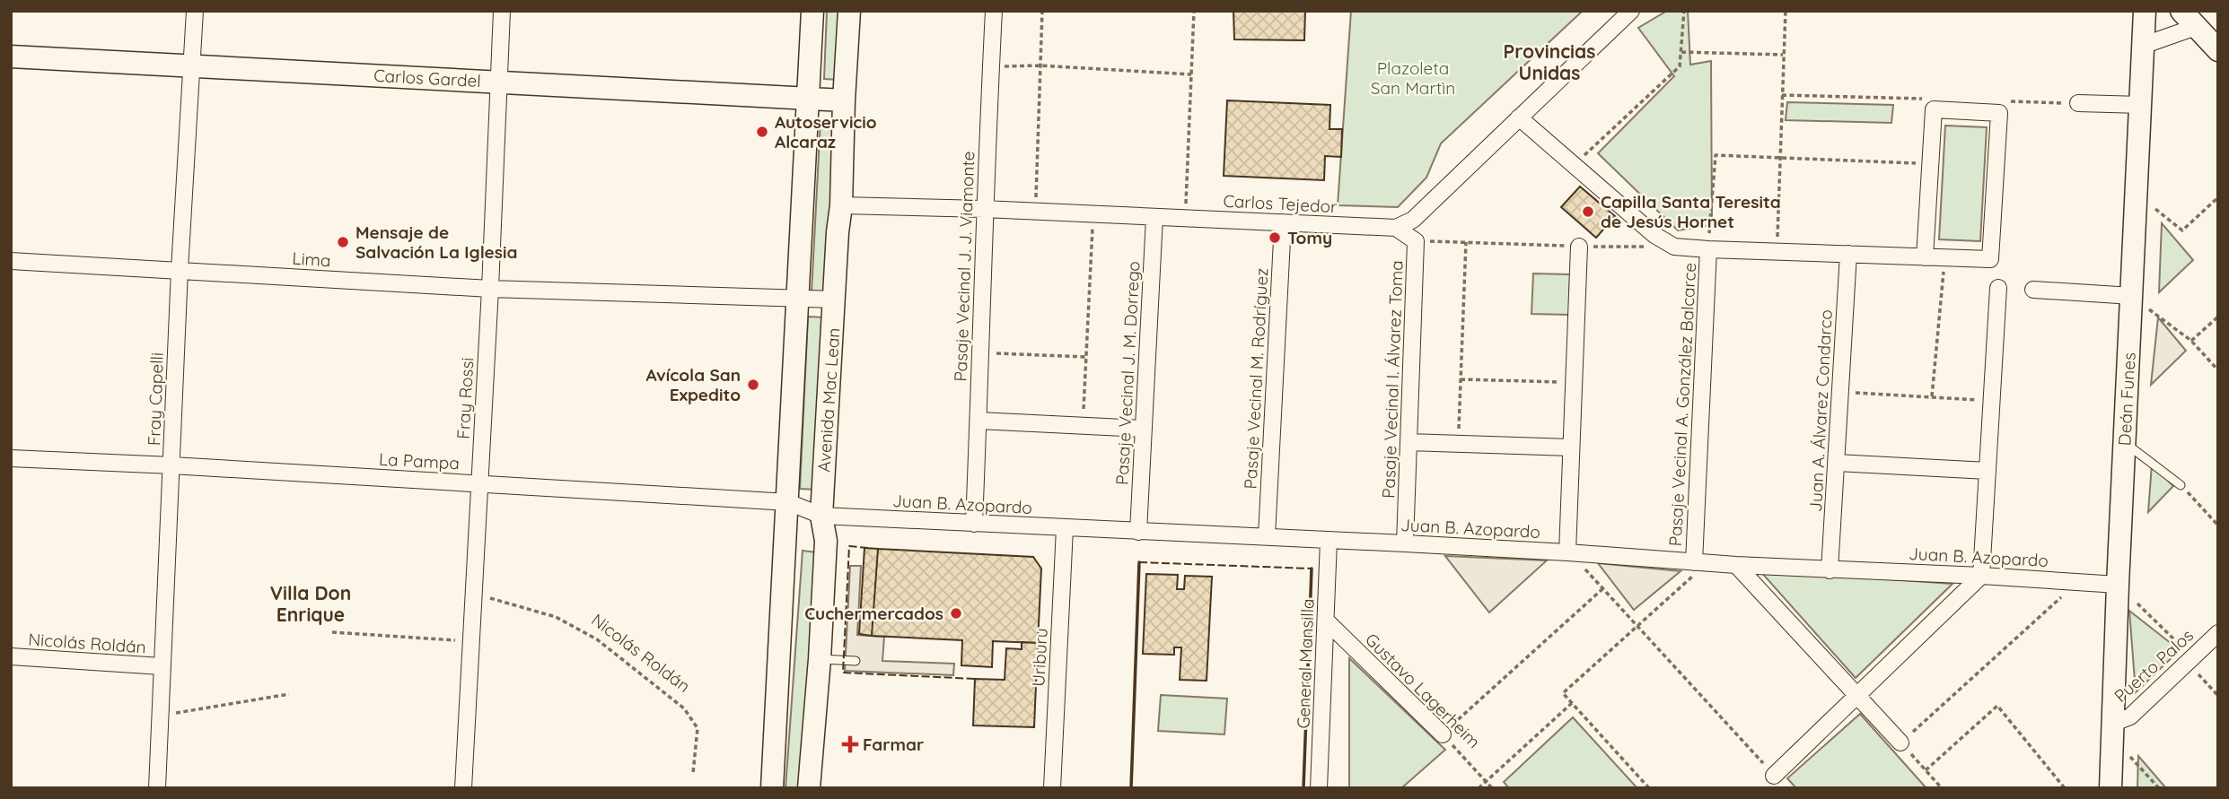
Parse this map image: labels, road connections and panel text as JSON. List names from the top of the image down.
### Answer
{
  "streets": {
    "street": [
      "Carlos Gardel",
      "Carlos Tejedor",
      "Lima",
      "Pasaje Vecinal J. J. Viamonte",
      "Pasaje Vecinal J. M. Dorrego",
      "Pasaje Vecinal M. Rodríguez",
      "Pasaje Vecinal I. Álvarez Toma",
      "Fray Rossi",
      "Fray Capelli",
      "Deán Funes",
      "Avenida Mac Lean",
      "Pasaje Vecinal A. González Balcarce",
      "Juan A. Álvarez Condarco",
      "La Pampa",
      "Juan B. Azopardo",
      "Nicolás Roldán",
      "Uriburu",
      "General Mansilla",
      "Puerto Palos",
      "Gustavo Lagerheim"
    ]
  },
  "crossings": [
    ["Carlos Gardel", "Fray Rossi"],
    ["Carlos Gardel", "Fray Capelli"],
    ["Carlos Gardel", "Avenida Mac Lean"],
    ["Carlos Tejedor", "Pasaje Vecinal J. J. Viamonte"],
    ["Carlos Tejedor", "Pasaje Vecinal J. M. Dorrego"],
    ["Carlos Tejedor", "Pasaje Vecinal M. Rodríguez"],
    ["Carlos Tejedor", "Pasaje Vecinal I. Álvarez Toma"],
    ["Carlos Tejedor", "Avenida Mac Lean"],
    ["Lima", "Fray Rossi"],
    ["Lima", "Fray Capelli"],
    ["Lima", "Avenida Mac Lean"],
    ["Pasaje Vecinal J. J. Viamonte", "Juan B. Azopardo"],
    ["Pasaje Vecinal J. M. Dorrego", "Juan B. Azopardo"],
    ["Pasaje Vecinal M. Rodríguez", "Juan B. Azopardo"],
    ["Pasaje Vecinal I. Álvarez Toma", "Juan B. Azopardo"],
    ["Fray Rossi", "La Pampa"],
    ["Fray Rossi", "Nicolás Roldán"],
    ["Fray Capelli", "La Pampa"],
    ["Fray Capelli", "Nicolás Roldán"],
    ["Deán Funes", "Juan B. Azopardo"],
    ["Deán Funes", "Puerto Palos"],
    ["Avenida Mac Lean", "La Pampa"],
    ["Avenida Mac Lean", "Juan B. Azopardo"],
    ["Pasaje Vecinal A. González Balcarce", "Juan B. Azopardo"],
    ["Juan A. Álvarez Condarco", "Juan B. Azopardo"],
    ["La Pampa", "Juan B. Azopardo"],
    ["Juan B. Azopardo", "Uriburu"],
    ["Juan B. Azopardo", "General Mansilla"],
    ["General Mansilla", "Gustavo Lagerheim"]
  ],
  "districts": ["Provincias Unidas", "Villa Don Enrique"],
  "parks": ["Plazoleta San Martìn"],
  "places": {
    "other": [
      "Autoservicio Alcaraz",
      "Capilla Santa Teresita de Jesús Hornet",
      "Tomy",
      "Mensaje de Salvación La Iglesia",
      "Avícola San Expedito",
      "Cuchermercados"
    ],
    "health": ["Farmar"]
  }
}
